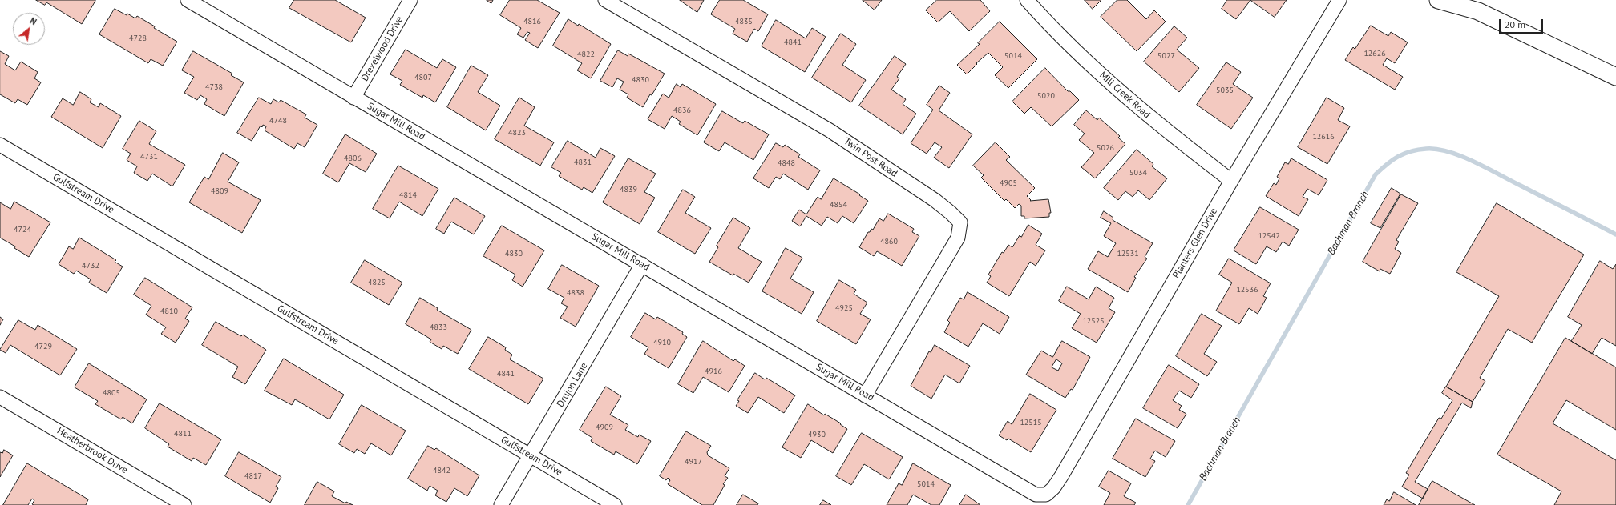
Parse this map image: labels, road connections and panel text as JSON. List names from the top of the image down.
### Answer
{
  "streets": {
    "street": [
      "Drexelwood Drive",
      "Mill Creek Road",
      "Sugar Mill Road",
      "Twin Post Road",
      "Gulfstream Drive",
      "Planters Glen Drive",
      "Drujon Lane",
      "Heatherbrook Drive"
    ]
  },
  "crossings": [
    ["Drexelwood Drive", "Sugar Mill Road"],
    ["Mill Creek Road", "Planters Glen Drive"],
    ["Sugar Mill Road", "Twin Post Road"],
    ["Sugar Mill Road", "Planters Glen Drive"],
    ["Sugar Mill Road", "Drujon Lane"],
    ["Gulfstream Drive", "Drujon Lane"]
  ],
  "water": ["Bachman Branch"],
  "house_numbers": [
    "4816",
    "4835",
    "4728",
    "4841",
    "12626",
    "4822",
    "5014",
    "5027",
    "4807",
    "4830",
    "4738",
    "5035",
    "5020",
    "4836",
    "4748",
    "4823",
    "12616",
    "5026",
    "4731",
    "4806",
    "4831",
    "4848",
    "5034",
    "4905",
    "4839",
    "4809",
    "4814",
    "4854",
    "4724",
    "12542",
    "4860",
    "4830",
    "12531",
    "4732",
    "4825",
    "12536",
    "4838",
    "4925",
    "4810",
    "12525",
    "4833",
    "4910",
    "4729",
    "4916",
    "4841",
    "4805",
    "12515",
    "4909",
    "4811",
    "4930",
    "4917",
    "4842",
    "4817",
    "5014"
  ],
  "scale_bar": "20 m",
  "north": "top right"
}
